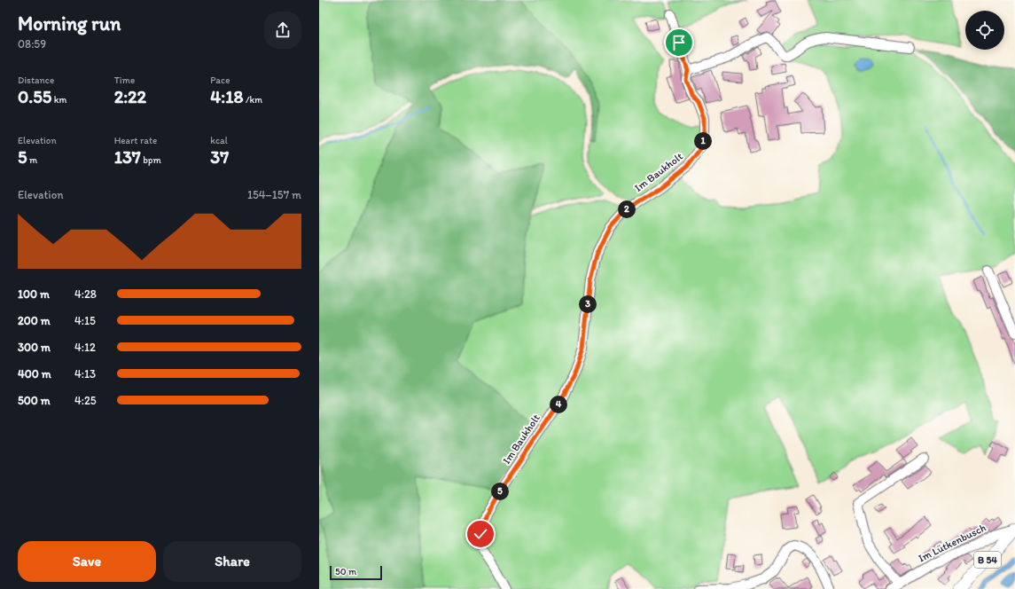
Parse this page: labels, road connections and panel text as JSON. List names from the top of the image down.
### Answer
{
  "streets": {
    "main road": ["B 54"],
    "street": ["Im Baukholt", "Im Lütkenbusch"]
  },
  "crossings": [
    ["Im Lütkenbusch", "B 54"]
  ],
  "scale_bar": "50 m",
  "page": {
    "heading": ["Morning run", "08:59"],
    "stats": [
      ["Distance", "0.55 km"],
      ["Time", "2:22"],
      ["Pace", "4:18 /km"],
      ["Elevation", "5 m"],
      ["Heart rate", "137 bpm"],
      ["kcal", "37"]
    ],
    "pins": [
      "1",
      "2",
      "3",
      "4",
      "5"
    ],
    "chart": ["Elevation", "154–157 m"],
    "list": [
      {
        "name": "100 m",
        "note": "4:28"
      },
      {
        "name": "200 m",
        "note": "4:15"
      },
      {
        "name": "300 m",
        "note": "4:12"
      },
      {
        "name": "400 m",
        "note": "4:13"
      },
      {
        "name": "500 m",
        "note": "4:25"
      }
    ],
    "buttons": ["Save", "Share"],
    "scale": "50 m"
  }
}
